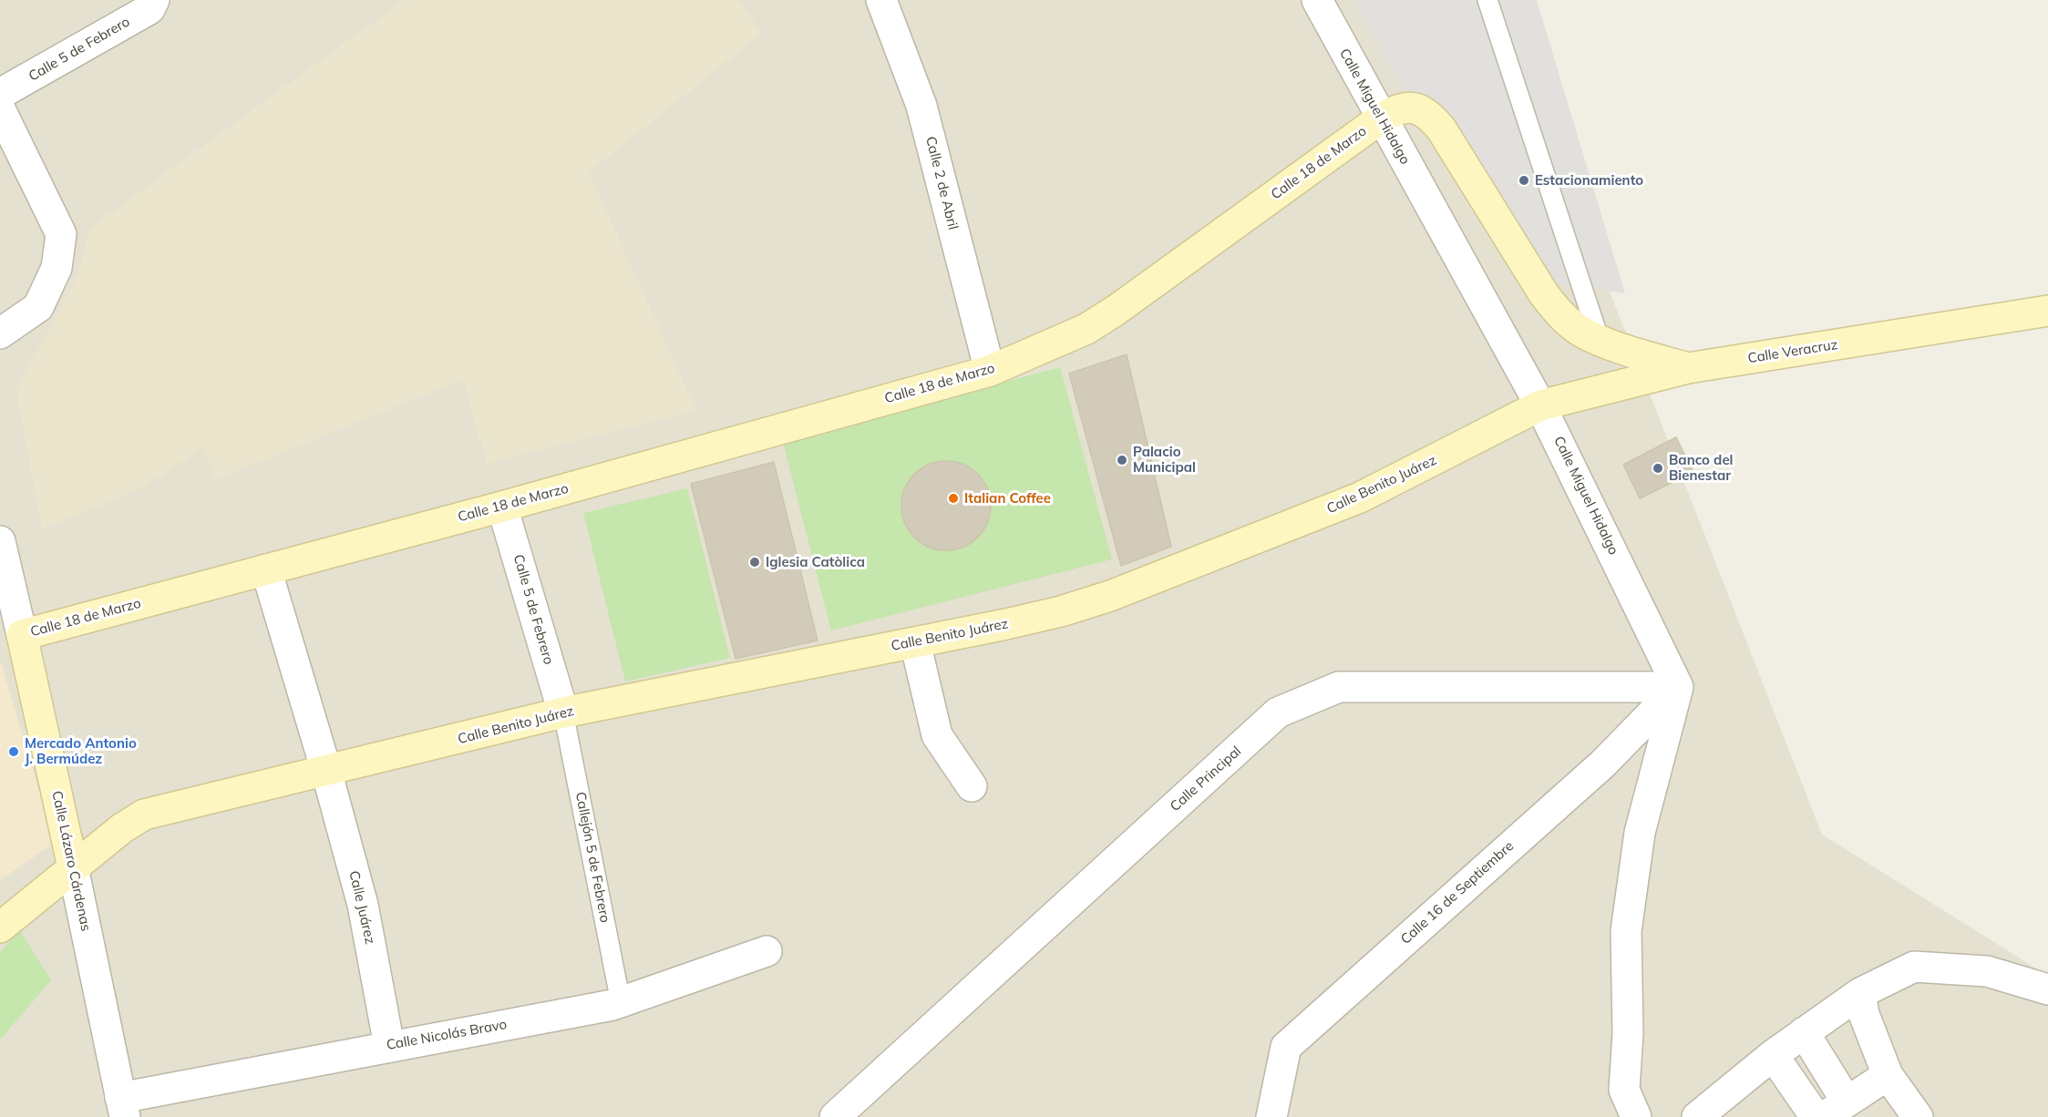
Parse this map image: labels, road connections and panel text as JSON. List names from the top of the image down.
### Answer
{
  "streets": {
    "main road": [
      "Calle 18 de Marzo",
      "Calle Veracruz",
      "Calle Benito Juárez",
      "Calle Lázaro Cárdenas"
    ],
    "street": [
      "Calle 5 de Febrero",
      "Calle Miguel Hidalgo",
      "Calle 2 de Abril",
      "Calle Principal",
      "Calle 16 de Septiembre",
      "Calle Juárez",
      "Calle Nicolás Bravo"
    ],
    "lane": ["Callejón 5 de Febrero"]
  },
  "crossings": [
    ["Calle 5 de Febrero", "Calle 18 de Marzo"],
    ["Calle 5 de Febrero", "Calle Benito Juárez"],
    ["Calle 5 de Febrero", "Callejón 5 de Febrero"],
    ["Calle Miguel Hidalgo", "Calle 18 de Marzo"],
    ["Calle Miguel Hidalgo", "Calle Veracruz"],
    ["Calle Miguel Hidalgo", "Calle Benito Juárez"],
    ["Calle Miguel Hidalgo", "Calle Principal"],
    ["Calle Miguel Hidalgo", "Calle 16 de Septiembre"],
    ["Calle 18 de Marzo", "Calle 2 de Abril"],
    ["Calle 18 de Marzo", "Calle Veracruz"],
    ["Calle 18 de Marzo", "Calle Lázaro Cárdenas"],
    ["Calle Veracruz", "Calle Benito Juárez"],
    ["Calle Benito Juárez", "Callejón 5 de Febrero"],
    ["Calle Benito Juárez", "Calle Lázaro Cárdenas"],
    ["Calle Benito Juárez", "Calle Juárez"],
    ["Calle Principal", "Calle 16 de Septiembre"],
    ["Callejón 5 de Febrero", "Calle Nicolás Bravo"],
    ["Calle Lázaro Cárdenas", "Calle Nicolás Bravo"],
    ["Calle Juárez", "Calle Nicolás Bravo"]
  ],
  "places": [
    "Estacionamiento",
    "Palacio Municipal",
    "Banco del Bienestar",
    "Italian Coffee",
    "Iglesia Catòlica",
    "Mercado Antonio J. Bermúdez"
  ]
}
